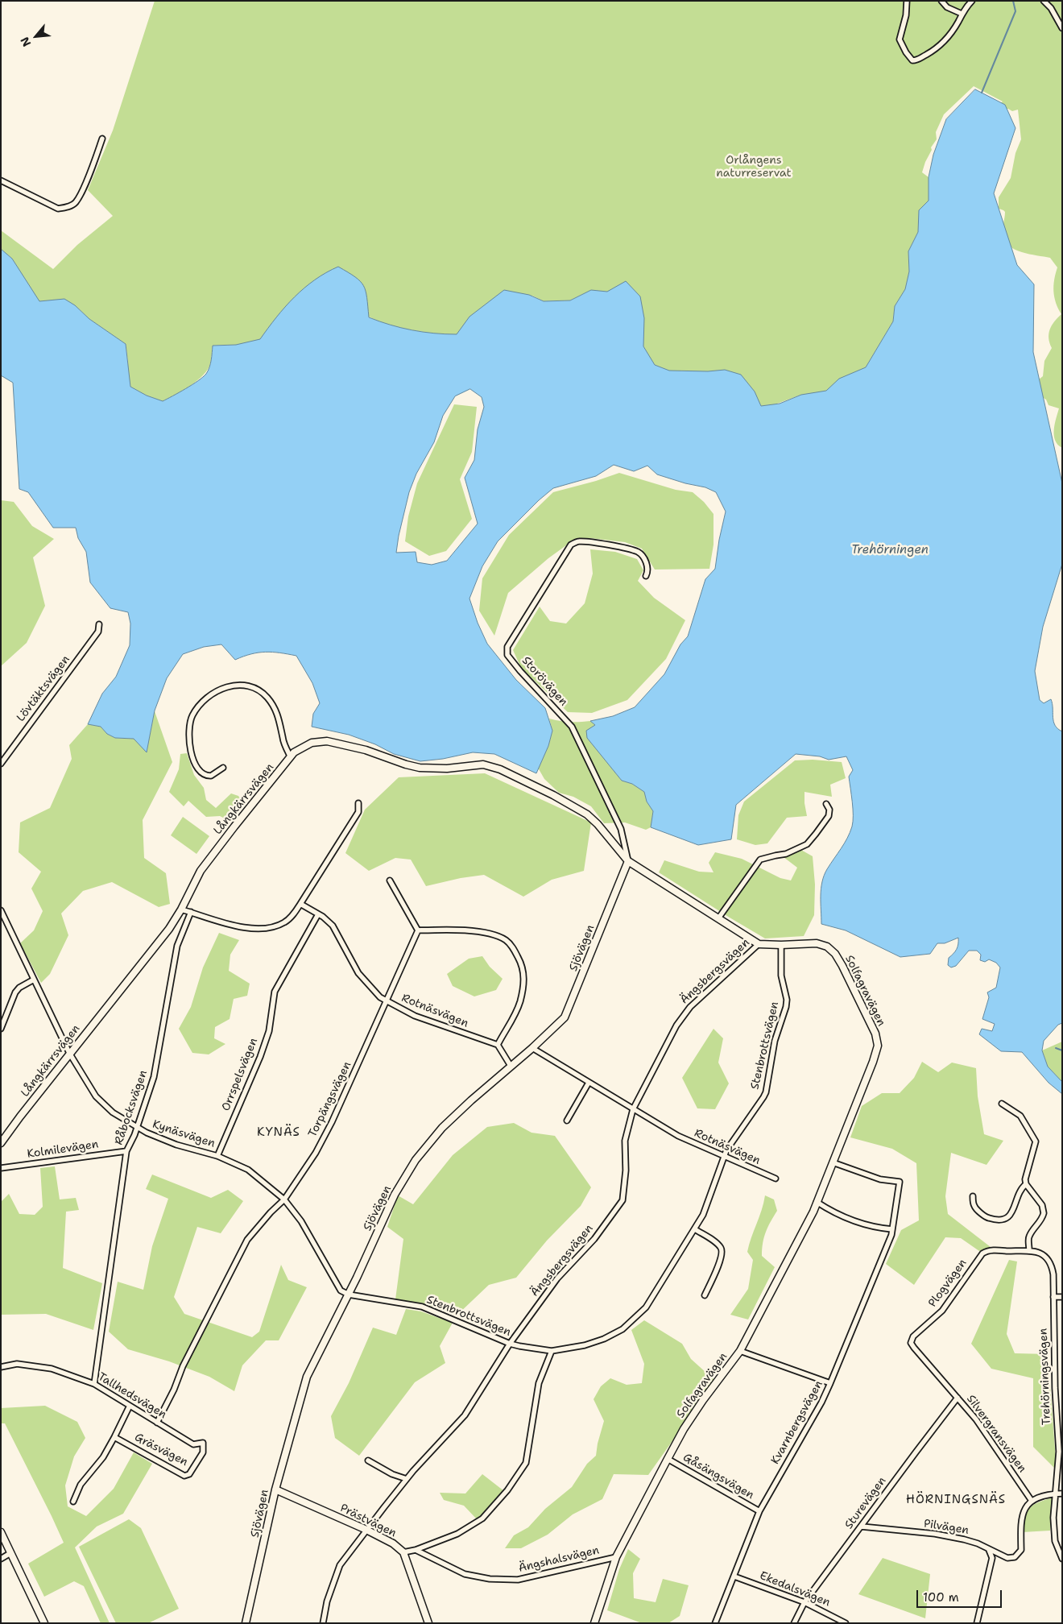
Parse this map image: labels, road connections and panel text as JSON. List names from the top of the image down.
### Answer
{
  "streets": {
    "street": [
      "Storövägen",
      "Lövtäktsvägen",
      "Långkärrsvägen",
      "Sjövägen",
      "Ängsbergsvägen",
      "Solfagravägen",
      "Rotnäsvägen",
      "Stenbrottsvägen",
      "Orrspelsvägen",
      "Torpängsvägen",
      "Råbocksvägen",
      "Kynäsvägen",
      "Kolmilevägen",
      "Plogvägen",
      "Trehörningsvägen",
      "Tallhedsvägen",
      "Kvarnbergsvägen",
      "Silvergransvägen",
      "Gräsvägen",
      "Gåsängsvägen",
      "Sturevägen",
      "Prästvägen",
      "Pilvägen",
      "Ängshalsvägen",
      "Ekedalsvägen"
    ]
  },
  "crossings": [
    ["Storövägen", "Långkärrsvägen"],
    ["Storövägen", "Sjövägen"],
    ["Långkärrsvägen", "Sjövägen"],
    ["Långkärrsvägen", "Kynäsvägen"],
    ["Sjövägen", "Rotnäsvägen"],
    ["Sjövägen", "Stenbrottsvägen"],
    ["Sjövägen", "Kynäsvägen"],
    ["Sjövägen", "Prästvägen"],
    ["Ängsbergsvägen", "Solfagravägen"],
    ["Ängsbergsvägen", "Rotnäsvägen"],
    ["Ängsbergsvägen", "Stenbrottsvägen"],
    ["Ängsbergsvägen", "Prästvägen"],
    ["Solfagravägen", "Stenbrottsvägen"],
    ["Solfagravägen", "Gåsängsvägen"],
    ["Solfagravägen", "Ängshalsvägen"],
    ["Rotnäsvägen", "Stenbrottsvägen"],
    ["Rotnäsvägen", "Orrspelsvägen"],
    ["Rotnäsvägen", "Torpängsvägen"],
    ["Stenbrottsvägen", "Kynäsvägen"],
    ["Orrspelsvägen", "Kynäsvägen"],
    ["Torpängsvägen", "Kynäsvägen"],
    ["Torpängsvägen", "Tallhedsvägen"],
    ["Råbocksvägen", "Kynäsvägen"],
    ["Råbocksvägen", "Kolmilevägen"],
    ["Råbocksvägen", "Tallhedsvägen"],
    ["Plogvägen", "Trehörningsvägen"],
    ["Plogvägen", "Silvergransvägen"],
    ["Tallhedsvägen", "Gräsvägen"],
    ["Kvarnbergsvägen", "Gåsängsvägen"],
    ["Kvarnbergsvägen", "Ekedalsvägen"],
    ["Silvergransvägen", "Sturevägen"],
    ["Silvergransvägen", "Pilvägen"],
    ["Sturevägen", "Pilvägen"],
    ["Sturevägen", "Ekedalsvägen"]
  ],
  "districts": ["KYNÄS", "HÖRNINGSNÄS"],
  "water": ["Trehörningen"],
  "parks": ["Orlångens naturreservat"],
  "scale_bar": "100 m",
  "north": "bottom left"
}
